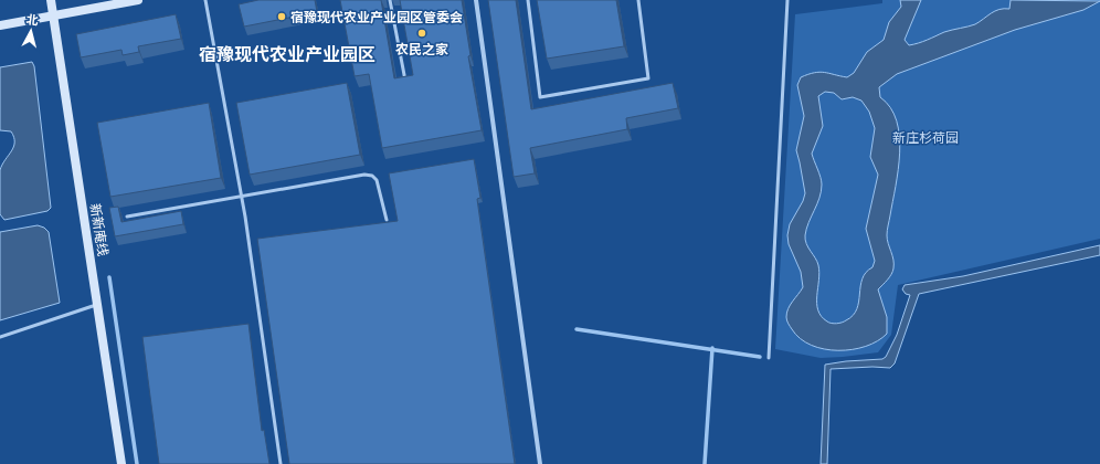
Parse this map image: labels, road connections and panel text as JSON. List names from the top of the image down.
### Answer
{
  "streets": {
    "street": ["新新庵线"]
  },
  "districts": ["宿豫现代农业产业园区"],
  "parks": ["新庄杉荷园"],
  "places": ["宿豫现代农业产业园区管委会", "农民之家"],
  "north": "top"
}
